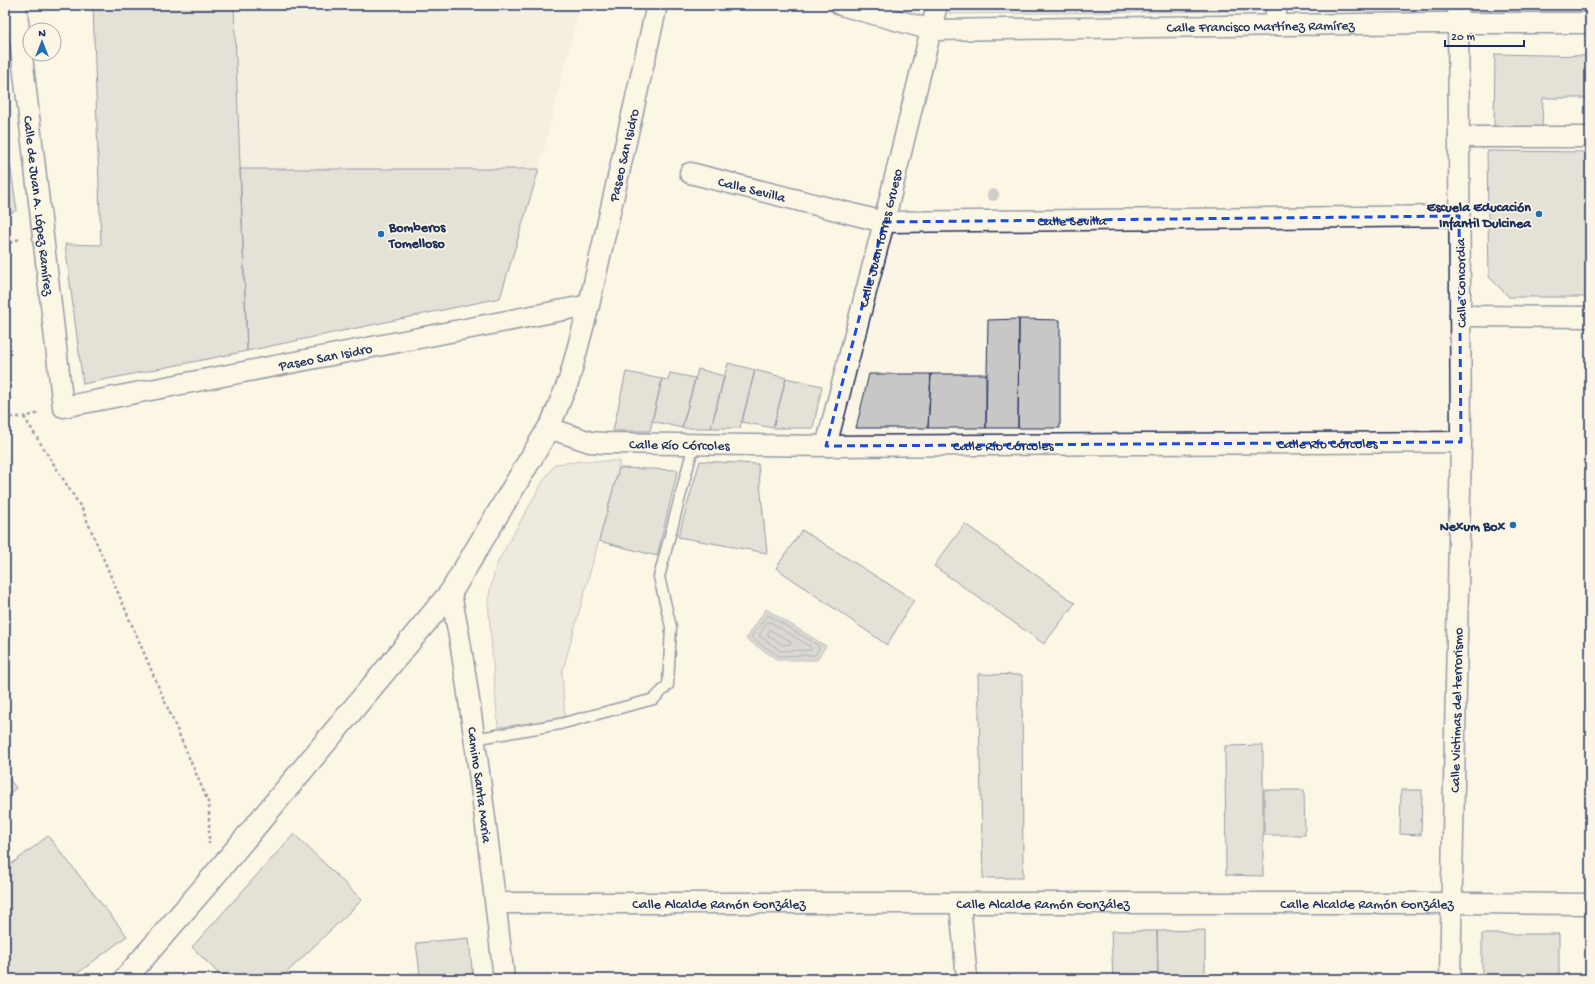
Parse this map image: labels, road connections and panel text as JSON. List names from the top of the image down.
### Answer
{
  "streets": {
    "street": [
      "Calle Francisco Martínez Ramírez",
      "Paseo San Isidro",
      "Calle Sevilla",
      "Calle de Juan A. López Ramírez",
      "Calle Juan Torres Grueso",
      "Calle Concordia",
      "Calle Río Córcoles",
      "Calle Victimas del terrorismo",
      "Camino Santa Maria",
      "Calle Alcalde Ramón González"
    ]
  },
  "crossings": [
    ["Calle Francisco Martínez Ramírez", "Calle Juan Torres Grueso"],
    ["Calle Francisco Martínez Ramírez", "Calle Concordia"],
    ["Paseo San Isidro", "Calle de Juan A. López Ramírez"],
    ["Paseo San Isidro", "Calle Río Córcoles"],
    ["Calle Sevilla", "Calle Juan Torres Grueso"],
    ["Calle Sevilla", "Calle Concordia"],
    ["Calle Juan Torres Grueso", "Calle Río Córcoles"],
    ["Calle Concordia", "Calle Río Córcoles"],
    ["Calle Concordia", "Calle Victimas del terrorismo"],
    ["Calle Río Córcoles", "Calle Victimas del terrorismo"],
    ["Calle Victimas del terrorismo", "Calle Alcalde Ramón González"],
    ["Camino Santa Maria", "Calle Alcalde Ramón González"]
  ],
  "places": ["Escuela Educación Infantil Dulcinea", "Bomberos Tomelloso", "Nexum Box"],
  "scale_bar": "20 m",
  "north": "top"
}
